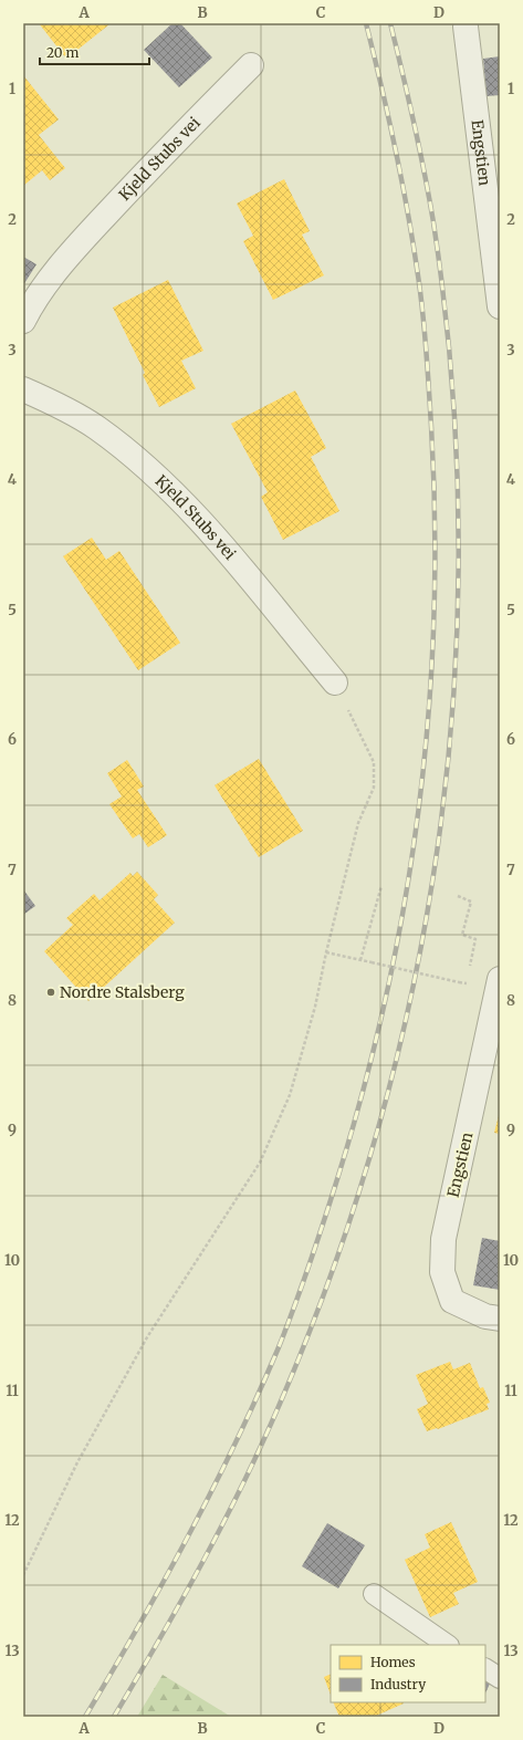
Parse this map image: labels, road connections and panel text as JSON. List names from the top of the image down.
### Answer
{
  "streets": {
    "street": ["Engstien", "Kjeld Stubs vei"]
  },
  "places": ["Nordre Stalsberg"],
  "legend": ["Homes", "Industry"],
  "scale_bar": "20 m",
  "grid": {
    "columns": [
      "A",
      "B",
      "C",
      "D"
    ],
    "rows": [
      "1",
      "2",
      "3",
      "4",
      "5",
      "6",
      "7",
      "8",
      "9",
      "10",
      "11",
      "12",
      "13"
    ]
  }
}
